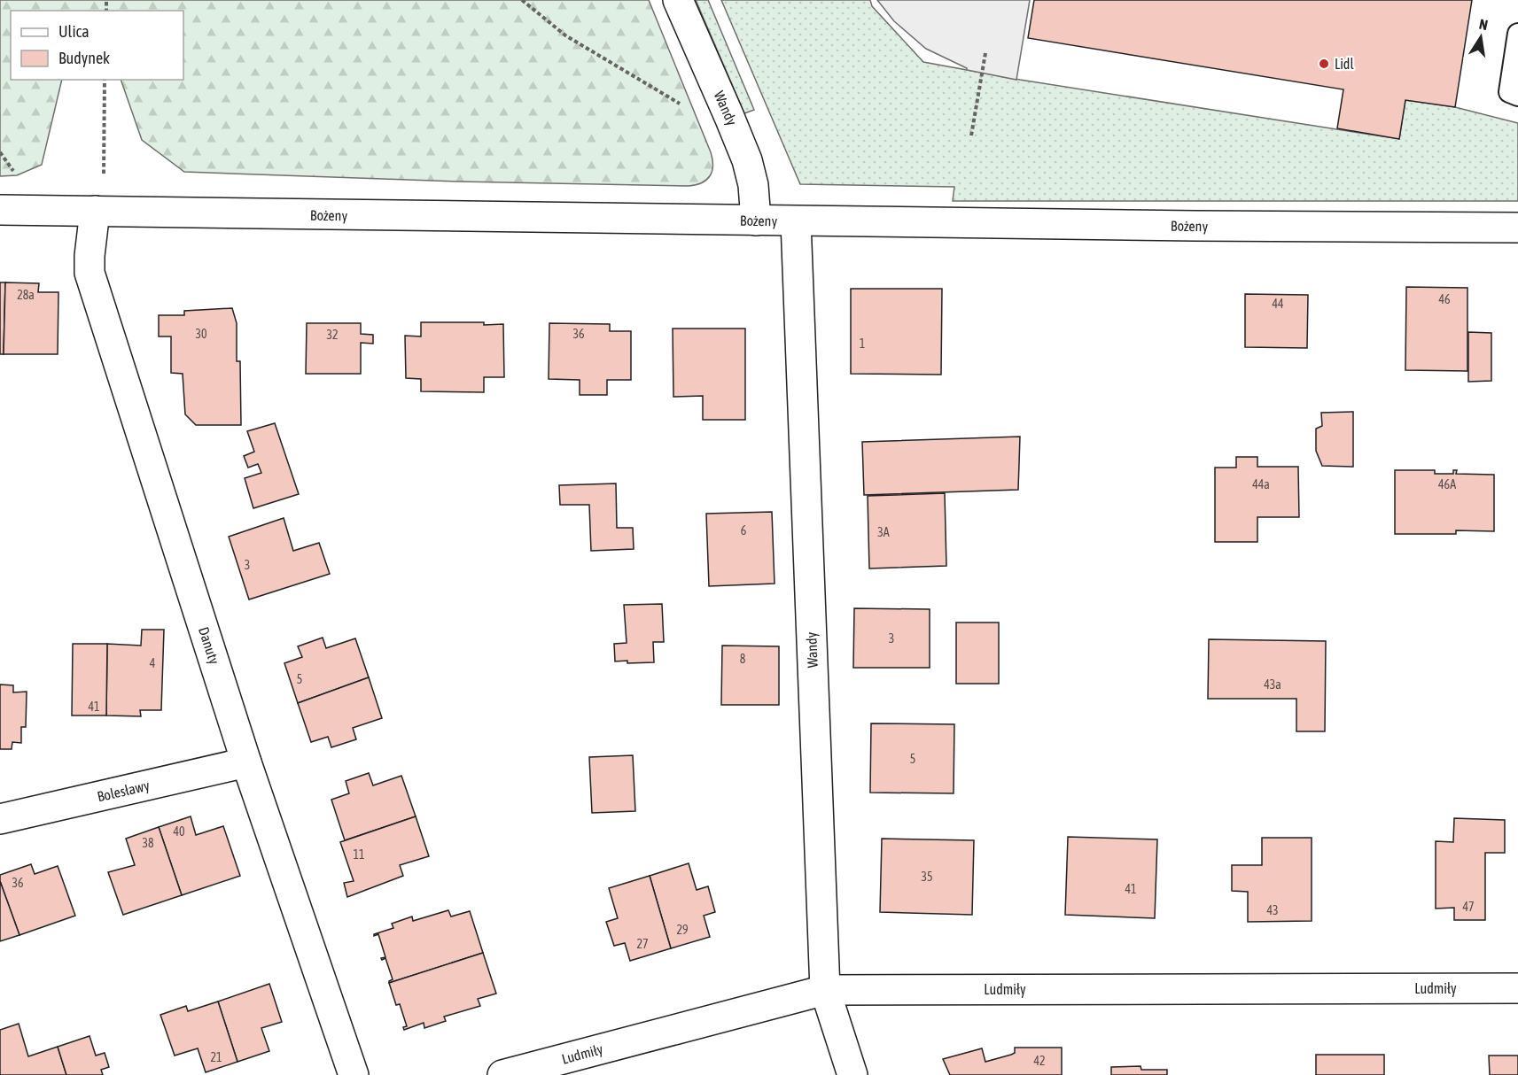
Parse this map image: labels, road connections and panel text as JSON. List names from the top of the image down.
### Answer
{
  "streets": {
    "street": [
      "Wandy",
      "Bożeny",
      "Danuty",
      "Bolesławy",
      "Ludmiły"
    ]
  },
  "crossings": [
    ["Wandy", "Bożeny"],
    ["Wandy", "Ludmiły"],
    ["Bożeny", "Danuty"],
    ["Danuty", "Bolesławy"]
  ],
  "places": ["Lidl"],
  "house_numbers": [
    "28a",
    "46",
    "44",
    "30",
    "36",
    "32",
    "1",
    "44a",
    "46A",
    "6",
    "3A",
    "3",
    "3",
    "8",
    "4",
    "5",
    "43a",
    "41",
    "5",
    "40",
    "38",
    "11",
    "35",
    "36",
    "41",
    "47",
    "43",
    "29",
    "27",
    "21",
    "42"
  ],
  "legend": ["Ulica", "Budynek"],
  "north": "top"
}
